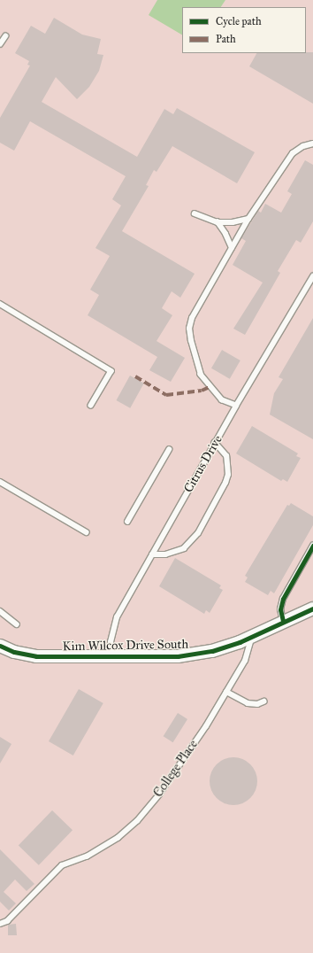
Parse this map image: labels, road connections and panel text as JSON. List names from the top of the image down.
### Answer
{
  "streets": {
    "street": ["Kim Wilcox Drive South"],
    "lane": ["Citrus Drive", "College Place"]
  },
  "crossings": [
    ["Citrus Drive", "Kim Wilcox Drive South"],
    ["Kim Wilcox Drive South", "College Place"]
  ],
  "legend": ["Cycle path", "Path"]
}
